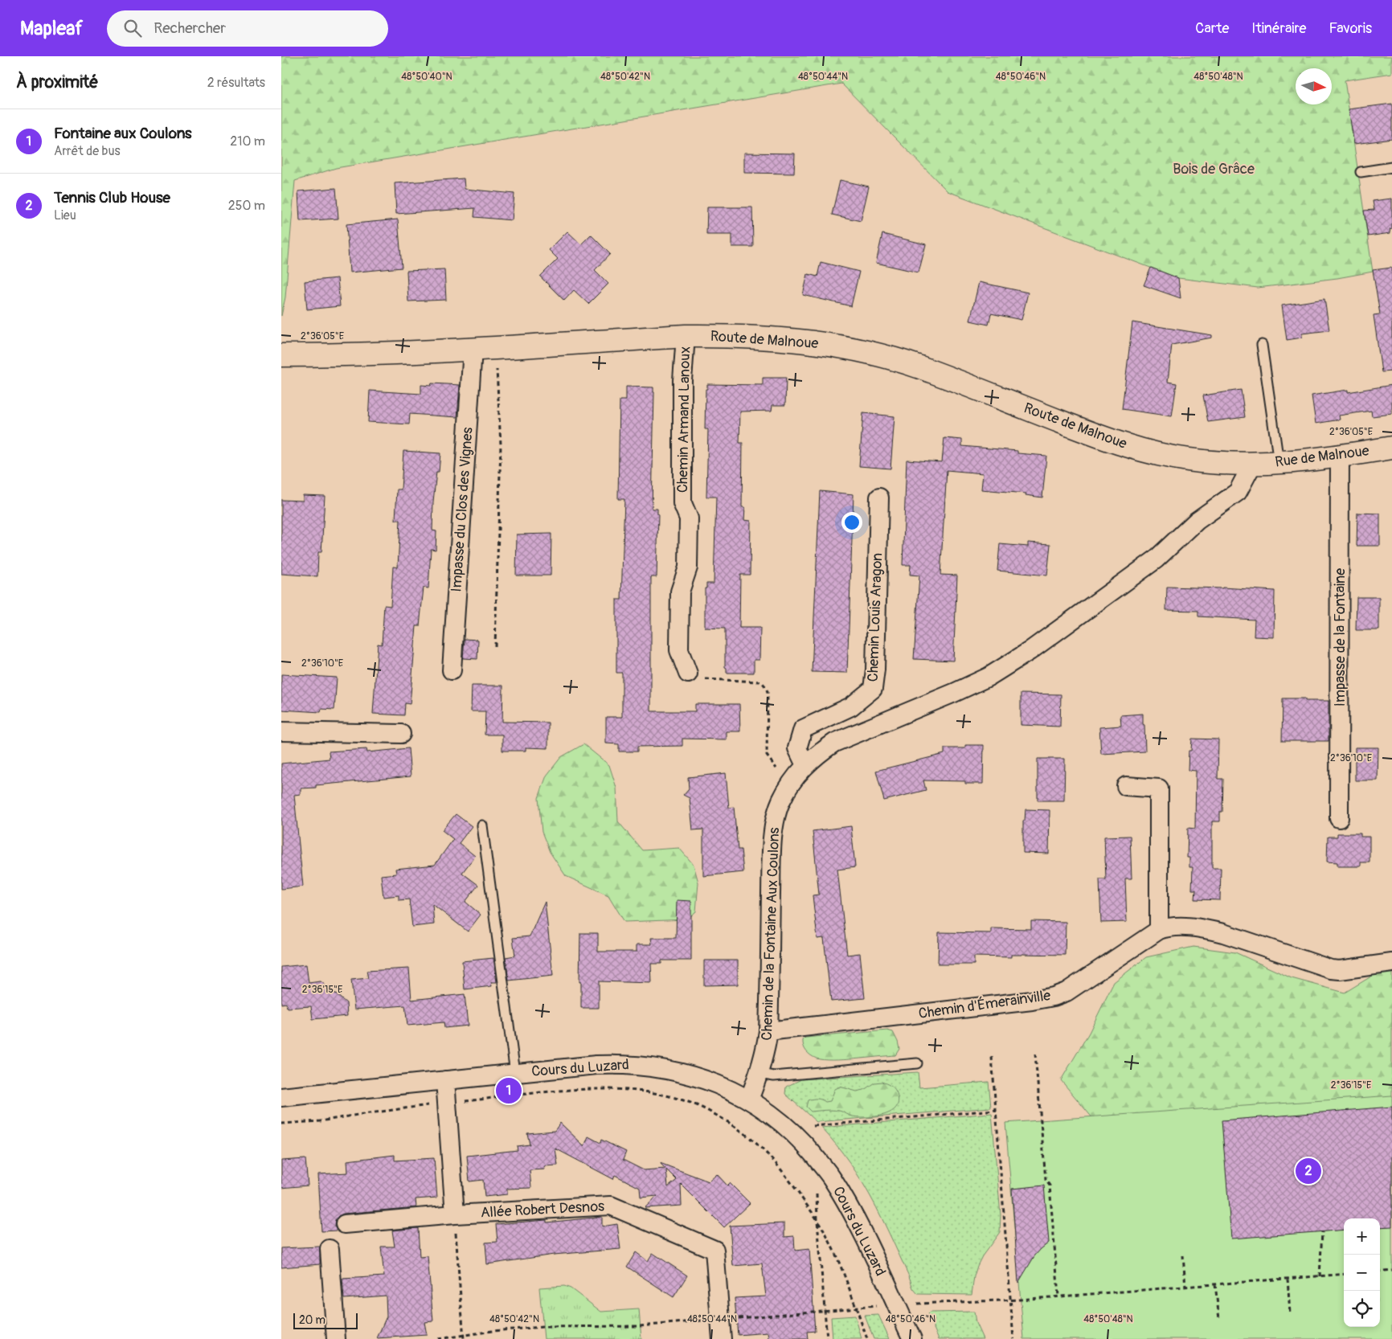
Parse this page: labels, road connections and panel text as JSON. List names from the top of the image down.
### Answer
{
  "streets": {
    "main road": ["Route de Malnoue", "Rue de Malnoue"],
    "street": [
      "Chemin Armand Lanoux",
      "Impasse du Clos des Vignes",
      "Chemin Louis Aragon",
      "Impasse de la Fontaine",
      "Chemin de la Fontaine Aux Coulons",
      "Chemin d'Émerainville",
      "Cours du Luzard",
      "Allée Robert Desnos"
    ]
  },
  "crossings": [
    ["Route de Malnoue", "Chemin Armand Lanoux"],
    ["Route de Malnoue", "Rue de Malnoue"],
    ["Route de Malnoue", "Impasse du Clos des Vignes"],
    ["Route de Malnoue", "Chemin de la Fontaine Aux Coulons"],
    ["Rue de Malnoue", "Impasse de la Fontaine"],
    ["Rue de Malnoue", "Chemin de la Fontaine Aux Coulons"],
    ["Chemin Louis Aragon", "Chemin de la Fontaine Aux Coulons"],
    ["Chemin de la Fontaine Aux Coulons", "Chemin d'Émerainville"],
    ["Chemin de la Fontaine Aux Coulons", "Cours du Luzard"]
  ],
  "parks": ["Bois de Grâce"],
  "scale_bar": "20 m",
  "north": "right",
  "page": {
    "header": "Mapleaf",
    "search": "Rechercher",
    "nav": ["Carte", "Itinéraire", "Favoris"],
    "heading": ["À proximité", "2 résultats"],
    "list": [
      {
        "mark": "1",
        "name": "Fontaine aux Coulons",
        "note": "Arrêt de bus",
        "value": "210 m"
      },
      {
        "mark": "2",
        "name": "Tennis Club House",
        "note": "Lieu",
        "value": "250 m"
      }
    ],
    "pins": ["1", "2"],
    "map_buttons": ["+", "−"],
    "scale": "20 m"
  },
  "coordinates": [
    "48°50'40\"N",
    "48°50'42\"N",
    "48°50'44\"N",
    "48°50'46\"N",
    "48°50'48\"N",
    "2°36'05\"E",
    "2°36'10\"E",
    "2°36'15\"E"
  ]
}
